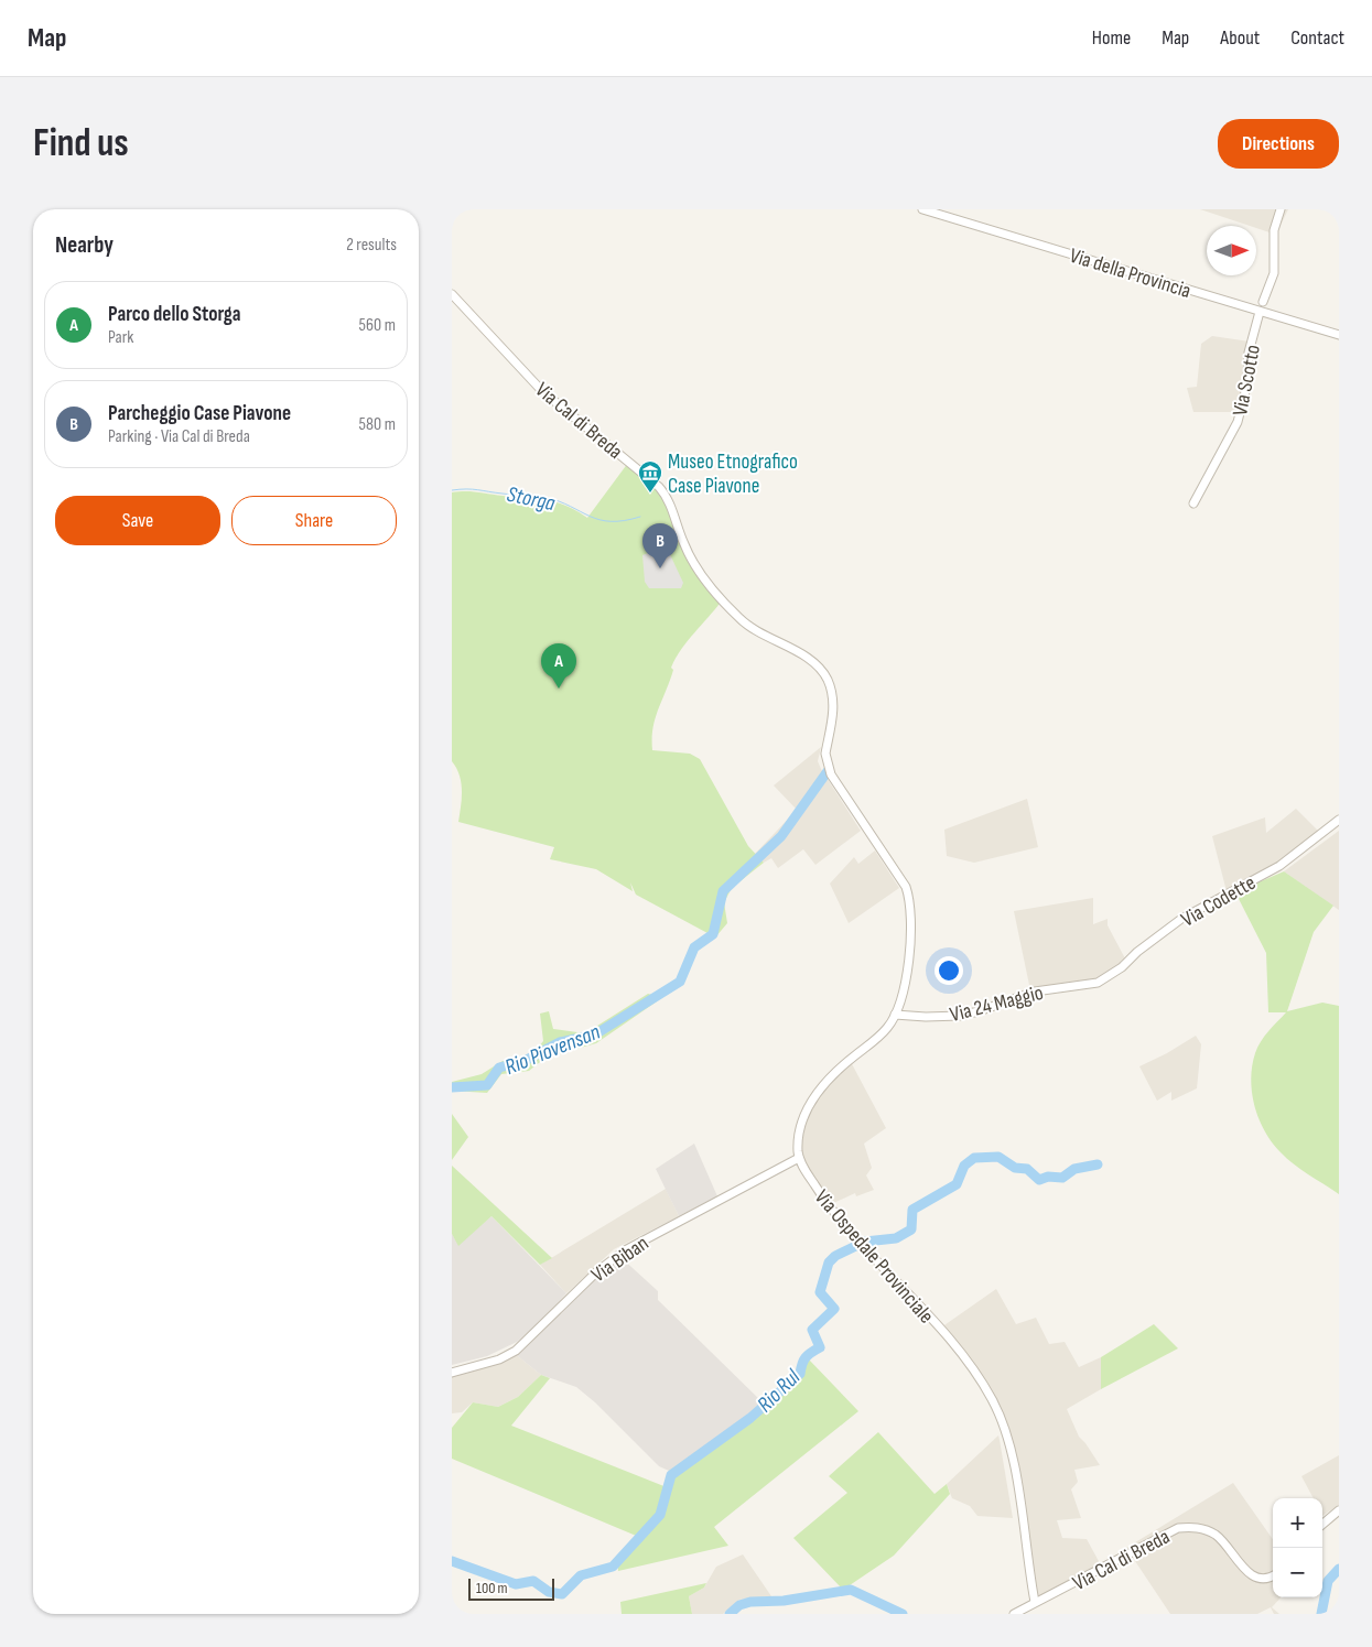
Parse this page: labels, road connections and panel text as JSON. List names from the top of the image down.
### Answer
{
  "streets": {
    "street": [
      "Via della Provincia",
      "Via Scotto",
      "Via Cal di Breda",
      "Via Codette",
      "Via 24 Maggio",
      "Via Ospedale Provinciale",
      "Via Biban"
    ]
  },
  "crossings": [
    ["Via della Provincia", "Via Scotto"],
    ["Via Cal di Breda", "Via 24 Maggio"],
    ["Via Cal di Breda", "Via Ospedale Provinciale"],
    ["Via Codette", "Via 24 Maggio"],
    ["Via Ospedale Provinciale", "Via Biban"]
  ],
  "water": ["Storga", "Rio Piovensan", "Rio Rul"],
  "places": {
    "museum": ["Museo Etnografico Case Piavone"]
  },
  "scale_bar": "100 m",
  "north": "right",
  "page": {
    "header": "Map",
    "nav": [
      "Home",
      "Map",
      "About",
      "Contact"
    ],
    "buttons": [
      "Directions",
      ["Save", "Share"]
    ],
    "title": "Find us",
    "heading": ["Nearby", "2 results"],
    "list": [
      {
        "mark": "A",
        "name": "Parco dello Storga",
        "note": "Park",
        "value": "560 m"
      },
      {
        "mark": "B",
        "name": "Parcheggio Case Piavone",
        "note": "Parking · Via Cal di Breda",
        "value": "580 m"
      }
    ],
    "pins": ["B", "A"],
    "map_buttons": ["+", "−"],
    "scale": "100 m"
  }
}
